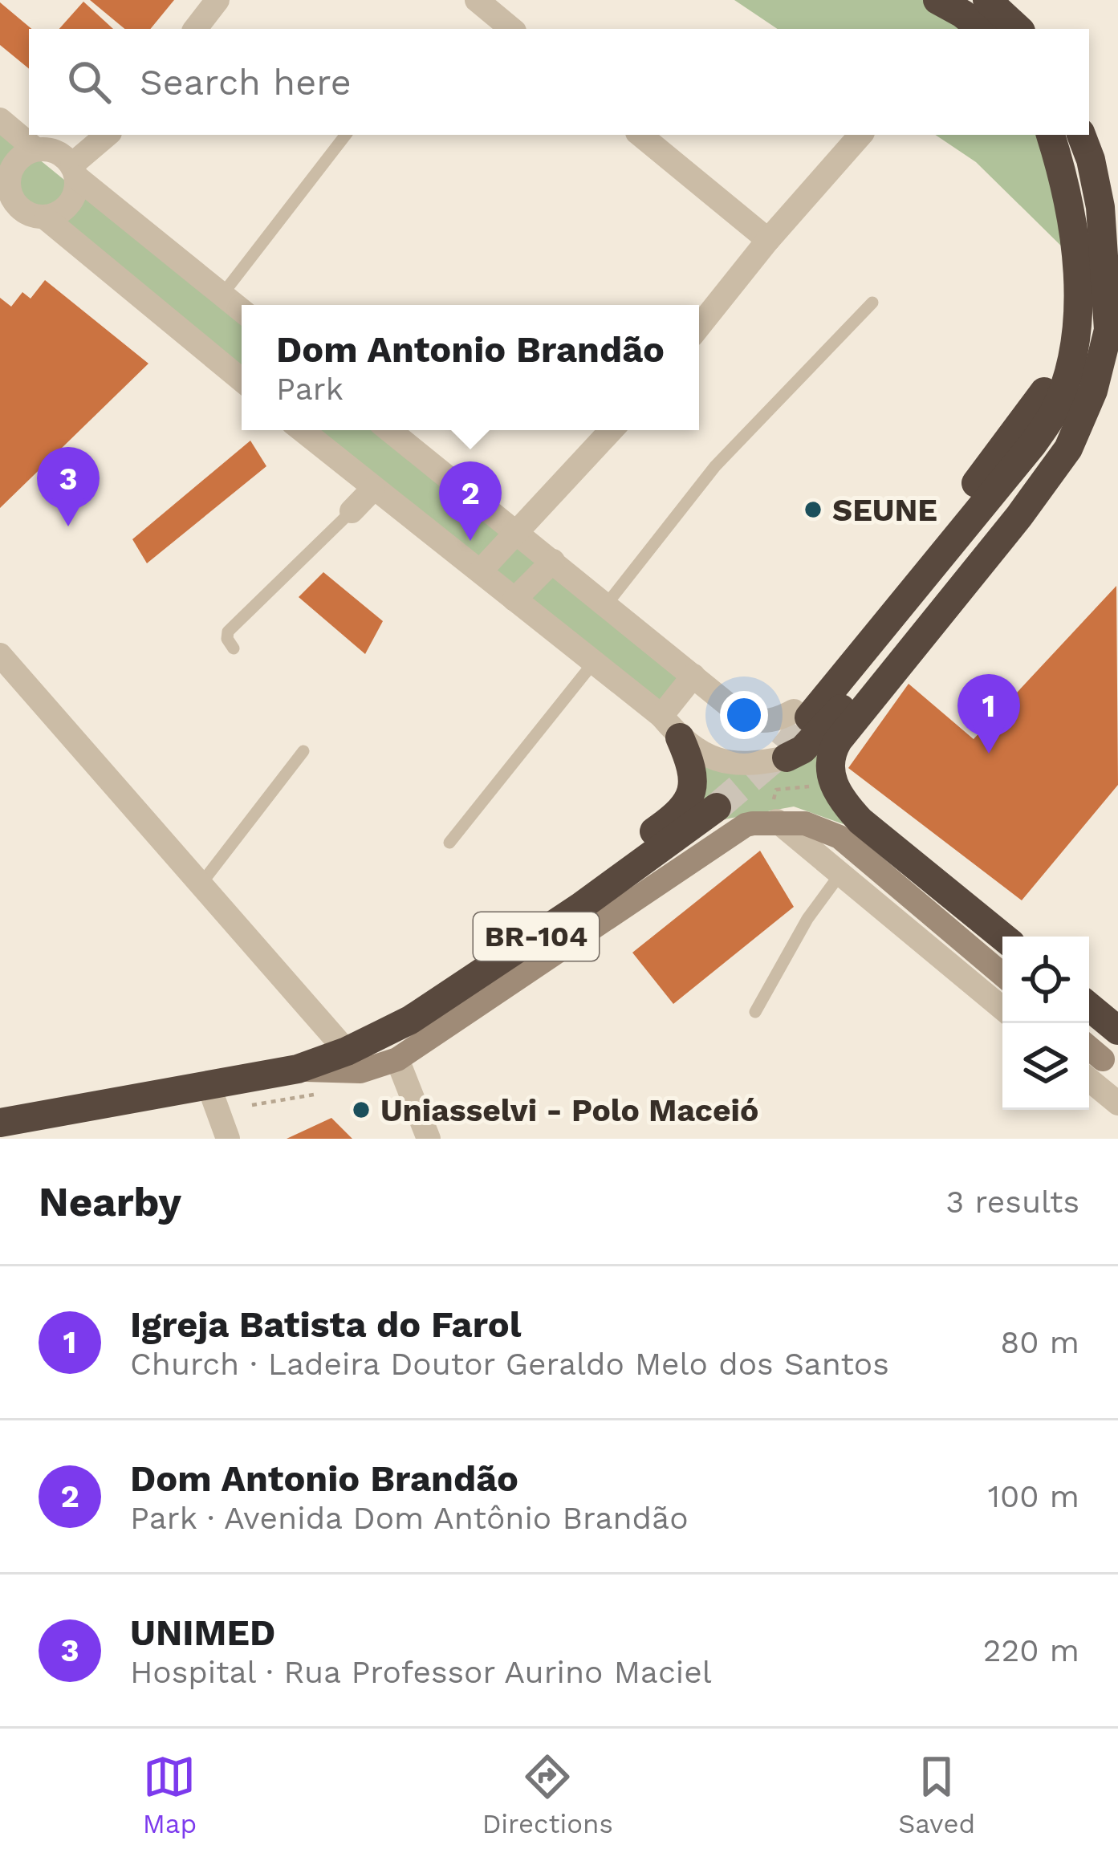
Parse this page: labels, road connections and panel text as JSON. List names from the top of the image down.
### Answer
{
  "streets": {
    "highway": ["BR-104"]
  },
  "places": ["SEUNE", "Uniasselvi - Polo Maceió"],
  "page": {
    "search": "Search here",
    "popup": ["Dom Antonio Brandão", "Park"],
    "pins": ["3", "2", "1"],
    "heading": ["Nearby", "3 results"],
    "list": [
      {
        "mark": "1",
        "name": "Igreja Batista do Farol",
        "note": "Church · Ladeira Doutor Geraldo Melo dos Santos",
        "value": "80 m"
      },
      {
        "mark": "2",
        "name": "Dom Antonio Brandão",
        "note": "Park · Avenida Dom Antônio Brandão",
        "value": "100 m"
      },
      {
        "mark": "3",
        "name": "UNIMED",
        "note": "Hospital · Rua Professor Aurino Maciel",
        "value": "220 m"
      }
    ],
    "nav": ["Map", "Directions", "Saved"]
  }
}
